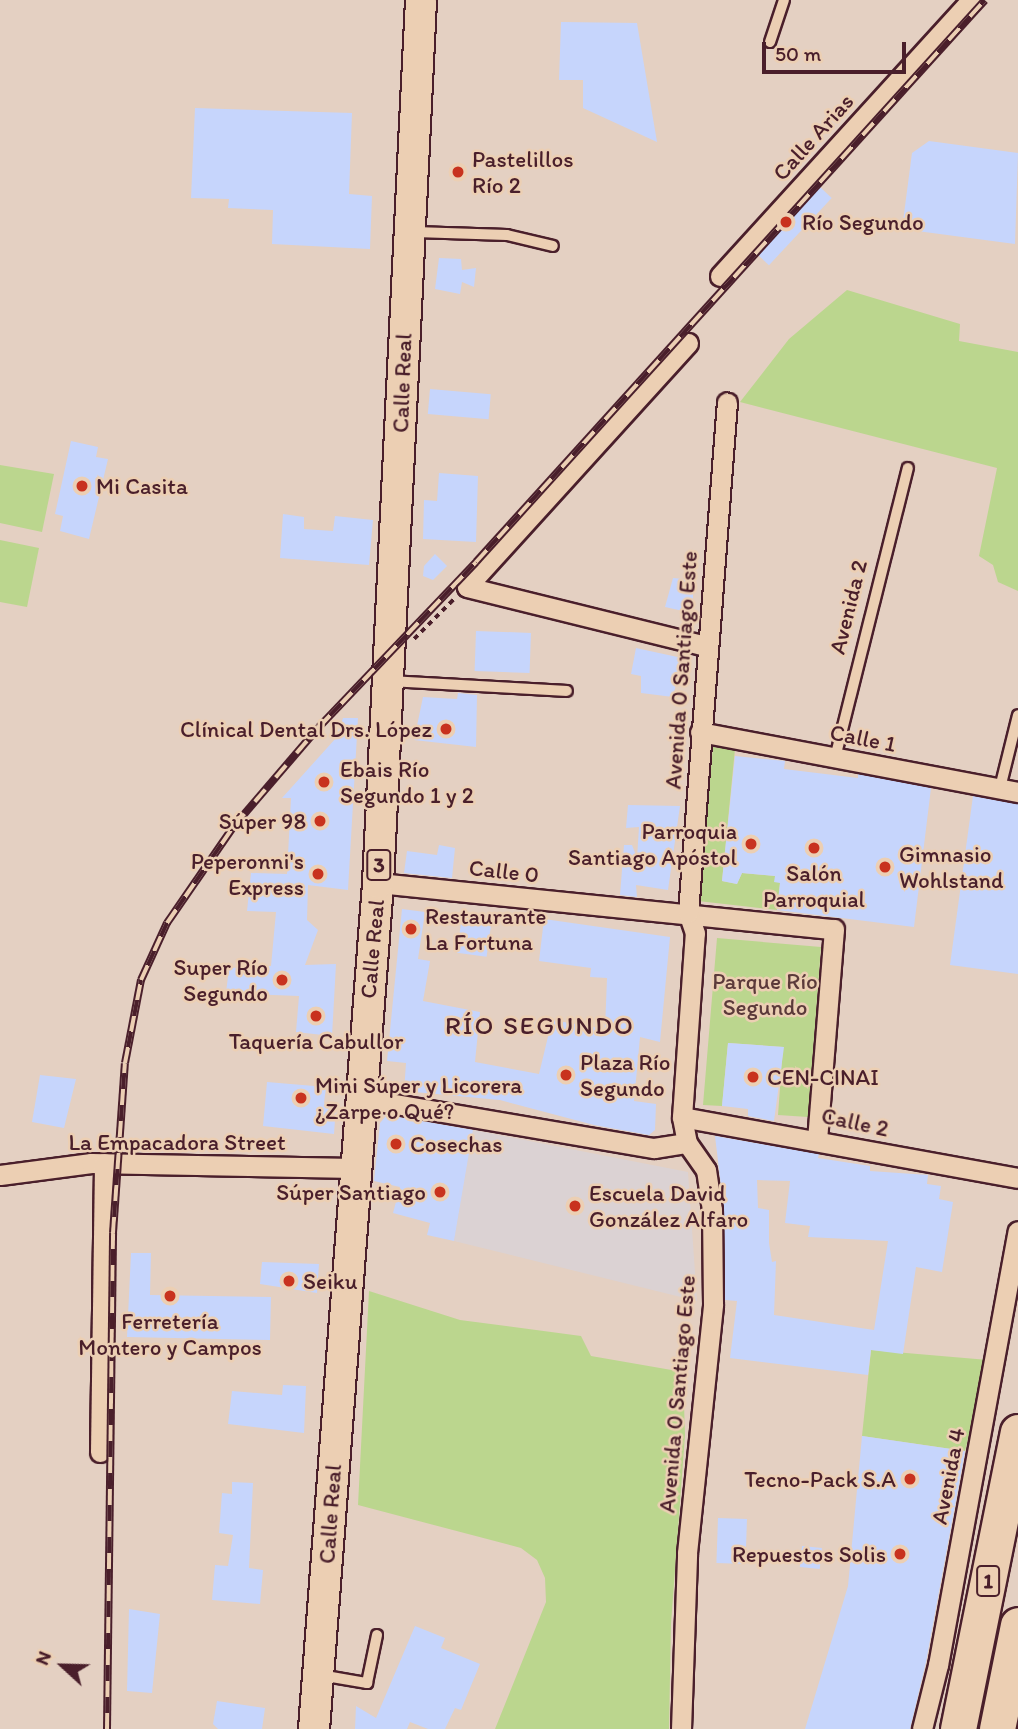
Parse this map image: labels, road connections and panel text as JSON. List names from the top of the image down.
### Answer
{
  "streets": {
    "highway": ["1"],
    "main road": ["Calle Real", "3"],
    "street": [
      "Calle Arias",
      "Avenida 0 Santiago Este",
      "Calle 1",
      "Calle 0",
      "Calle 2",
      "La Empacadora Street",
      "Avenida 4"
    ],
    "lane": ["Avenida 2"]
  },
  "crossings": [
    ["Calle Real", "Calle 0"],
    ["Calle Real", "La Empacadora Street"],
    ["Avenida 2", "Calle 1"],
    ["Avenida 0 Santiago Este", "Calle 1"],
    ["Avenida 0 Santiago Este", "Calle 0"],
    ["Avenida 0 Santiago Este", "Calle 2"],
    ["Calle 0", "Calle 2"]
  ],
  "districts": ["RÍO SEGUNDO"],
  "parks": ["Parque Río Segundo"],
  "places": [
    "Pastelillos Río 2",
    "Río Segundo",
    "Mi Casita",
    "Clínical Dental Drs. López",
    "Ebais Río Segundo 1 y 2",
    "Súper 98",
    "Parroquia Santiago Apóstol",
    "Salón Parroquial",
    "Gimnasio Wohlstand",
    "Peperonni's Express",
    "Restaurante La Fortuna",
    "Super Río Segundo",
    "Taquería Cabullor",
    "Plaza Río Segundo",
    "CEN-CINAI",
    "Mini Súper y Licorera ¿Zarpe o Qué?",
    "Cosechas",
    "Súper Santiago",
    "Escuela David González Alfaro",
    "Seiku",
    "Ferretería Montero y Campos",
    "Tecno-Pack S.A",
    "Repuestos Solis"
  ],
  "scale_bar": "50 m",
  "north": "left"
}
